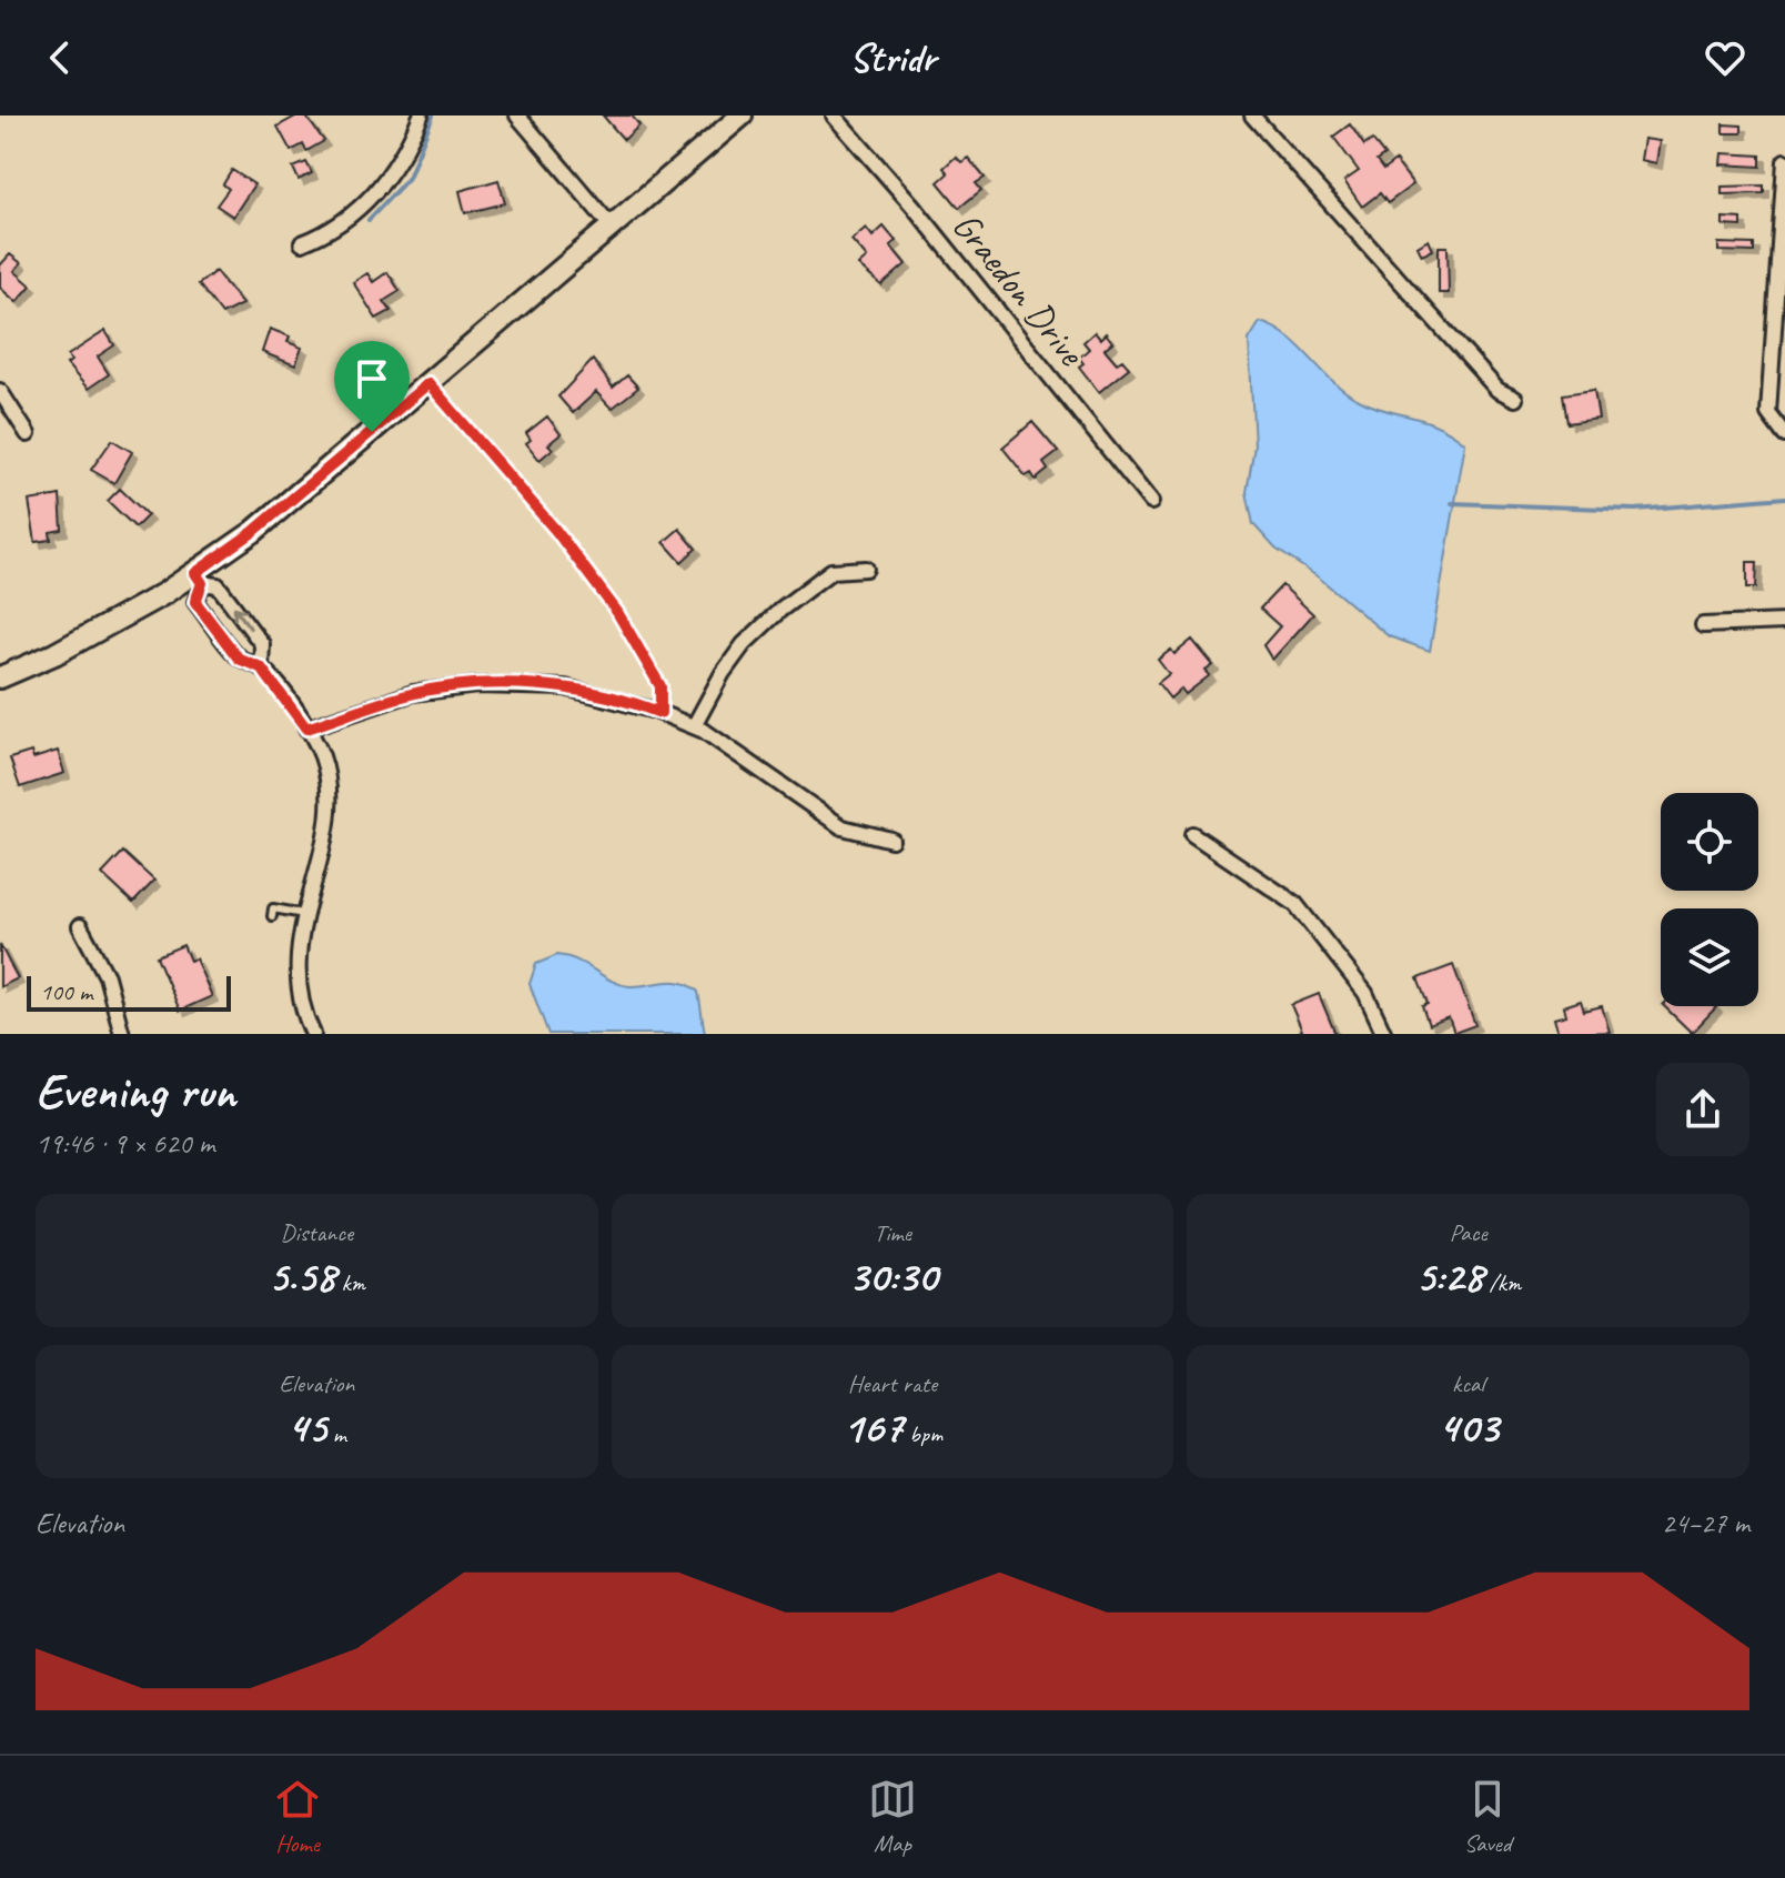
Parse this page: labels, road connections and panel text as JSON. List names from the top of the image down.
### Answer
{
  "streets": {
    "street": ["Graedon Drive"]
  },
  "scale_bar": "100 m",
  "page": {
    "header": "Stridr",
    "scale": "100 m",
    "heading": ["Evening run", "19:46 · 9 × 620 m"],
    "stats": [
      ["Distance", "5.58 km"],
      ["Time", "30:30"],
      ["Pace", "5:28 /km"],
      ["Elevation", "45 m"],
      ["Heart rate", "167 bpm"],
      ["kcal", "403"]
    ],
    "chart": ["Elevation", "24–27 m"],
    "tabs": ["Home", "Map", "Saved"]
  }
}
